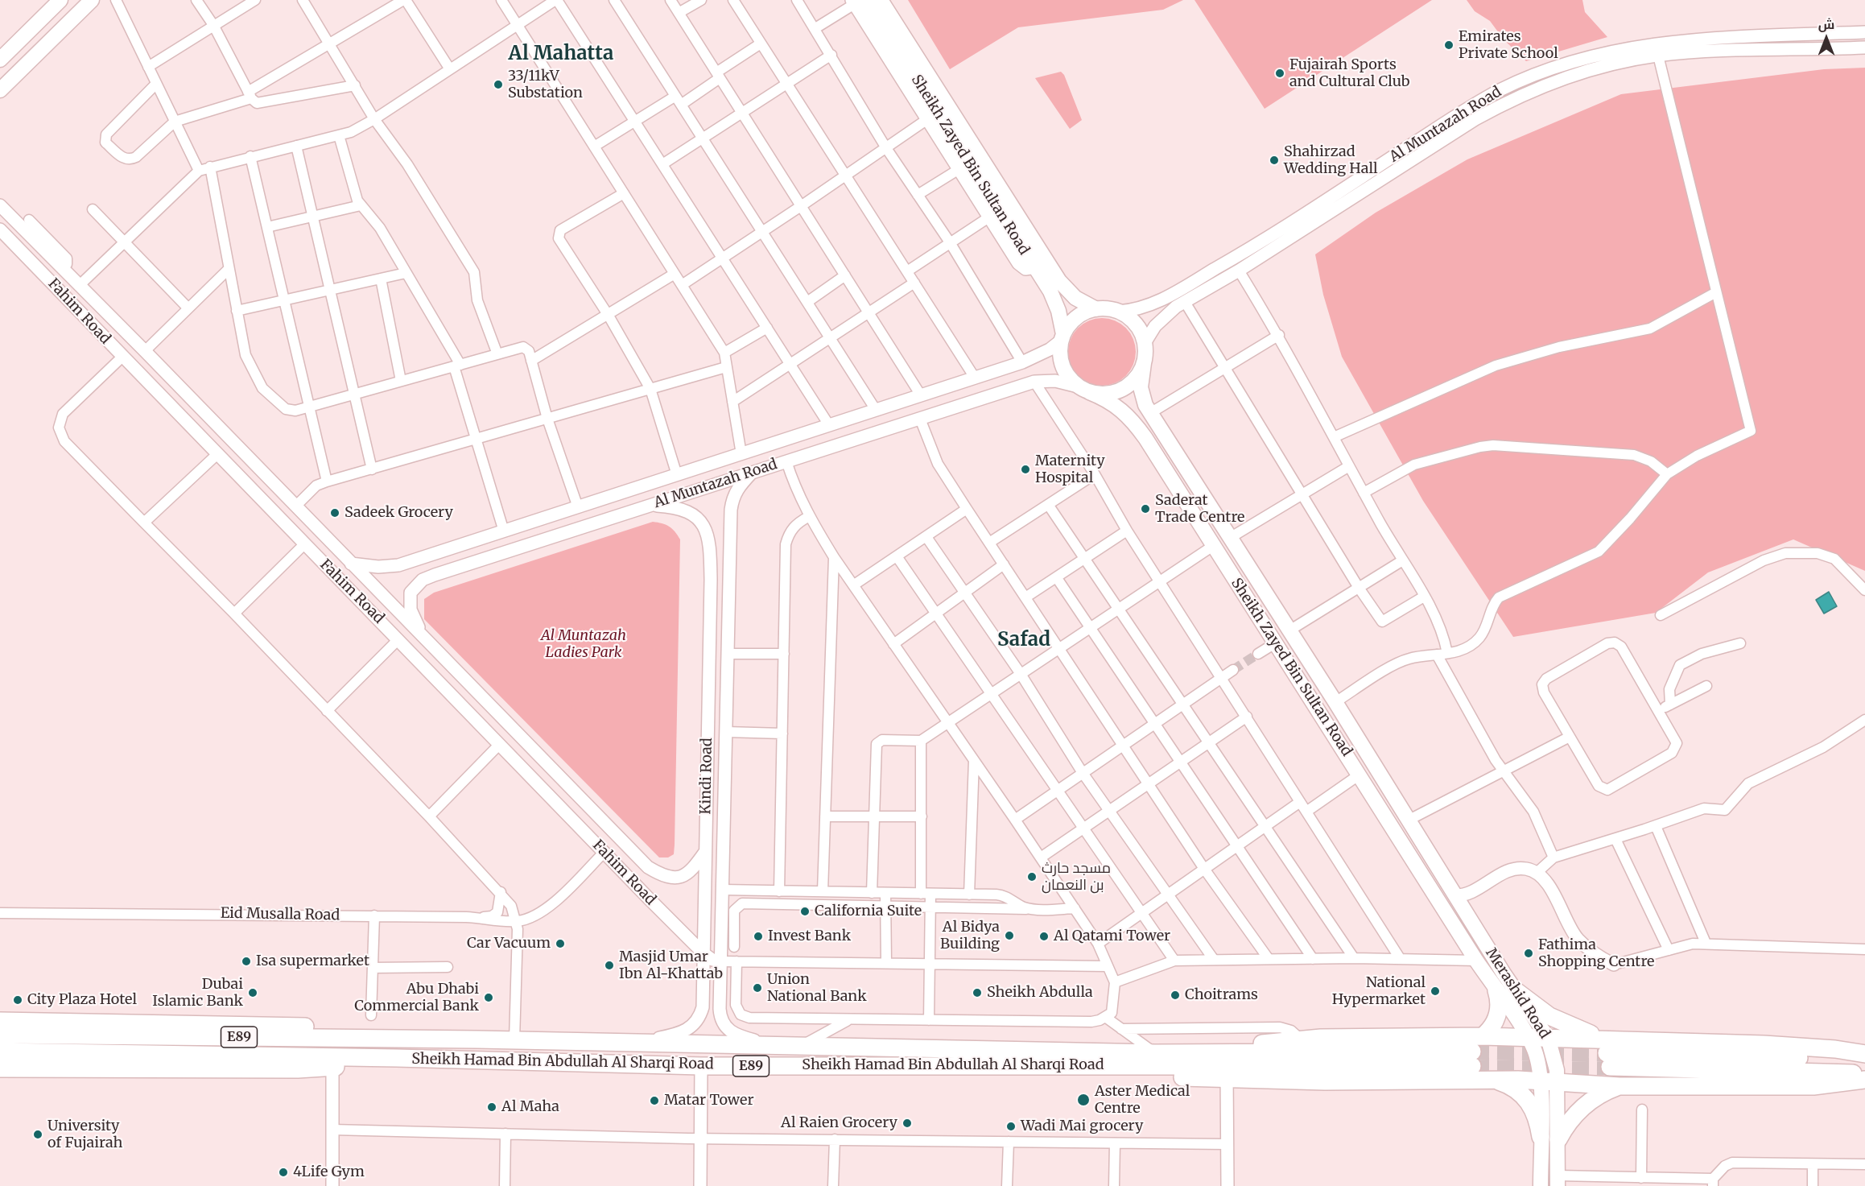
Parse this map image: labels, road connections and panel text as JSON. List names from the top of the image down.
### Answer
{
  "streets": {
    "highway": ["E89", "Sheikh Hamad Bin Abdullah Al Sharqi Road"],
    "main road": ["Sheikh Zayed Bin Sultan Road", "Merashid Road"],
    "street": [
      "Al Muntazah Road",
      "Fahim Road",
      "Kindi Road",
      "Eid Musalla Road"
    ]
  },
  "crossings": [
    ["Al Muntazah Road", "Sheikh Zayed Bin Sultan Road"],
    ["Al Muntazah Road", "Fahim Road"],
    ["Al Muntazah Road", "Kindi Road"],
    ["Sheikh Zayed Bin Sultan Road", "Merashid Road"],
    ["Fahim Road", "Kindi Road"],
    ["Kindi Road", "Sheikh Hamad Bin Abdullah Al Sharqi Road"]
  ],
  "districts": ["Al Mahatta", "Safad"],
  "parks": ["Al Muntazah Ladies Park"],
  "places": [
    "Emirates Private School",
    "Fujairah Sports and Cultural Club",
    "33/11kV Substation",
    "Shahirzad Wedding Hall",
    "Maternity Hospital",
    "Saderat Trade Centre",
    "Sadeek Grocery",
    "مسجد حارث بن النعمان",
    "California Suite",
    "Al Bidya Building",
    "Invest Bank",
    "Al Qatami Tower",
    "Car Vacuum",
    "Fathima Shopping Centre",
    "Isa supermarket",
    "Masjid Umar Ibn Al-Khattab",
    "Union National Bank",
    "National Hypermarket",
    "Dubai Islamic Bank",
    "Sheikh Abdulla",
    "Choitrams",
    "Abu Dhabi Commercial Bank",
    "City Plaza Hotel",
    "Aster Medical Centre",
    "Matar Tower",
    "Al Maha",
    "Al Raien Grocery",
    "Wadi Mai grocery",
    "University of Fujairah",
    "4Life Gym"
  ],
  "north": "top"
}
